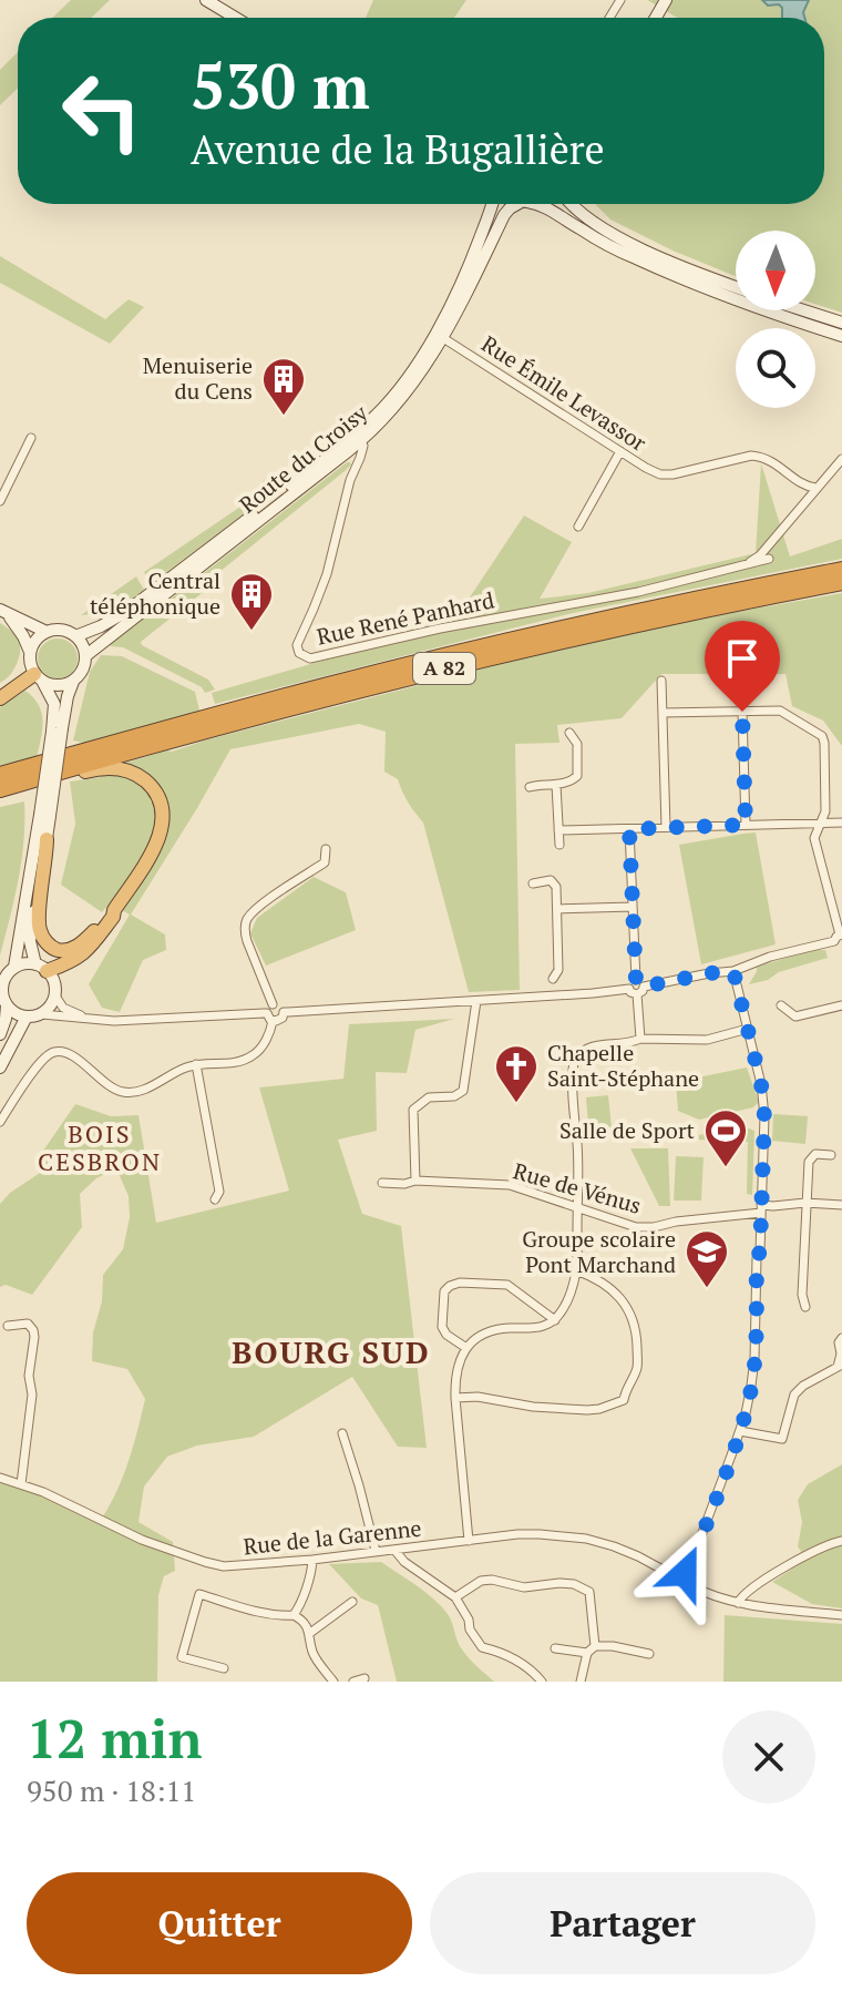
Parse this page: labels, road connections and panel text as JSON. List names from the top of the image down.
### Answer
{
  "streets": {
    "highway": ["A 82"],
    "main road": ["Route du Croisy"],
    "street": [
      "Rue Émile Levassor",
      "Rue René Panhard",
      "Rue de Vénus",
      "Rue de la Garenne"
    ]
  },
  "crossings": [
    ["Rue Émile Levassor", "Route du Croisy"],
    ["Route du Croisy", "Rue René Panhard"]
  ],
  "districts": ["BOIS CESBRON", "BOURG SUD"],
  "places": {
    "building": ["Menuiserie du Cens", "Central téléphonique"],
    "church": ["Chapelle Saint-Stéphane"],
    "sports": ["Salle de Sport"],
    "school or university": ["Groupe scolaire Pont Marchand"]
  },
  "north": "bottom",
  "page": {
    "turn": ["530 m", "Avenue de la Bugallière"],
    "heading": ["12 min", "950 m · 18:11"],
    "buttons": ["Quitter", "Partager"]
  }
}
